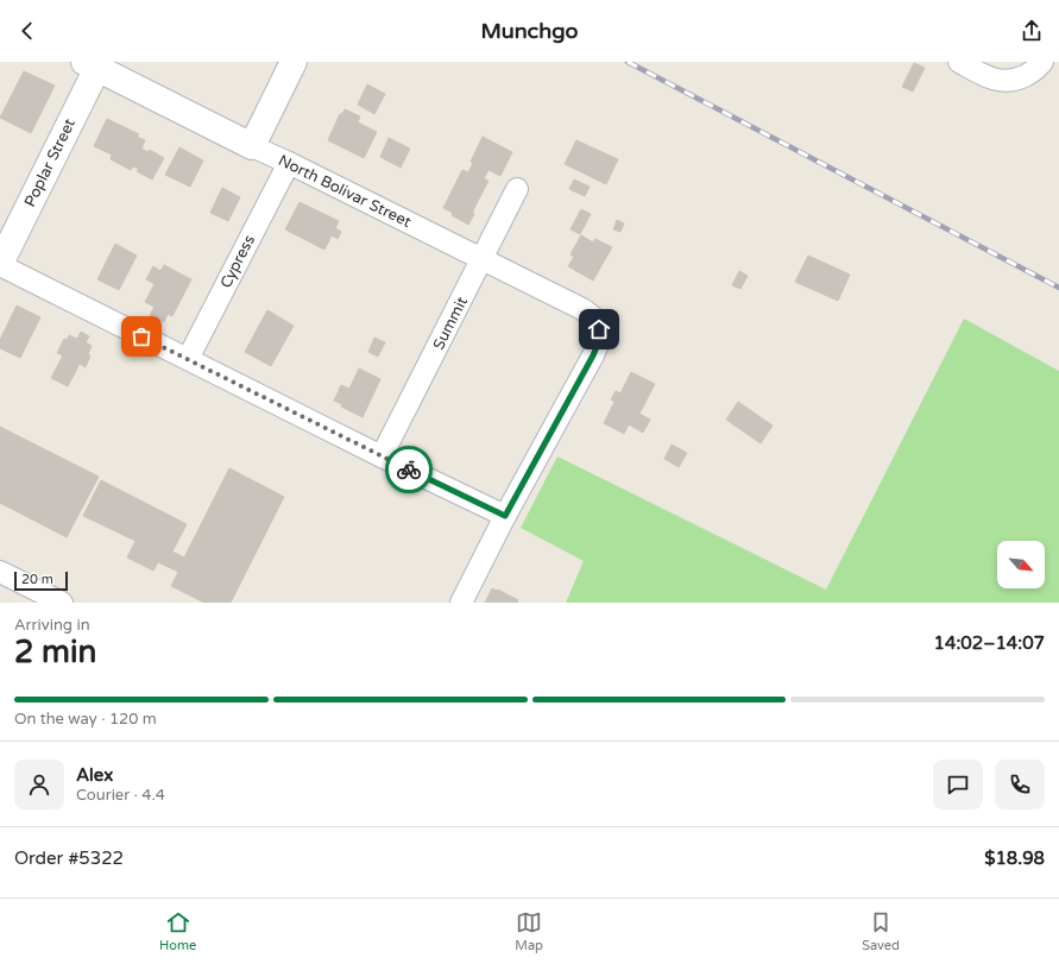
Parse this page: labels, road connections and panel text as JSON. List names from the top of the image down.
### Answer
{
  "streets": {
    "street": [
      "Poplar Street",
      "North Bolivar Street",
      "Cypress",
      "Summit"
    ]
  },
  "crossings": [
    ["Poplar Street", "North Bolivar Street"],
    ["North Bolivar Street", "Cypress"],
    ["North Bolivar Street", "Summit"]
  ],
  "scale_bar": "20 m",
  "north": "bottom right",
  "page": {
    "header": "Munchgo",
    "scale": "20 m",
    "heading": ["2 min", "Arriving in", "14:02–14:07"],
    "panel": [
      "Alex",
      "Courier · 4.4",
      "Order #5322",
      "$18.98"
    ],
    "bar": "On the way · 120 m",
    "tabs": ["Home", "Map", "Saved"]
  }
}
